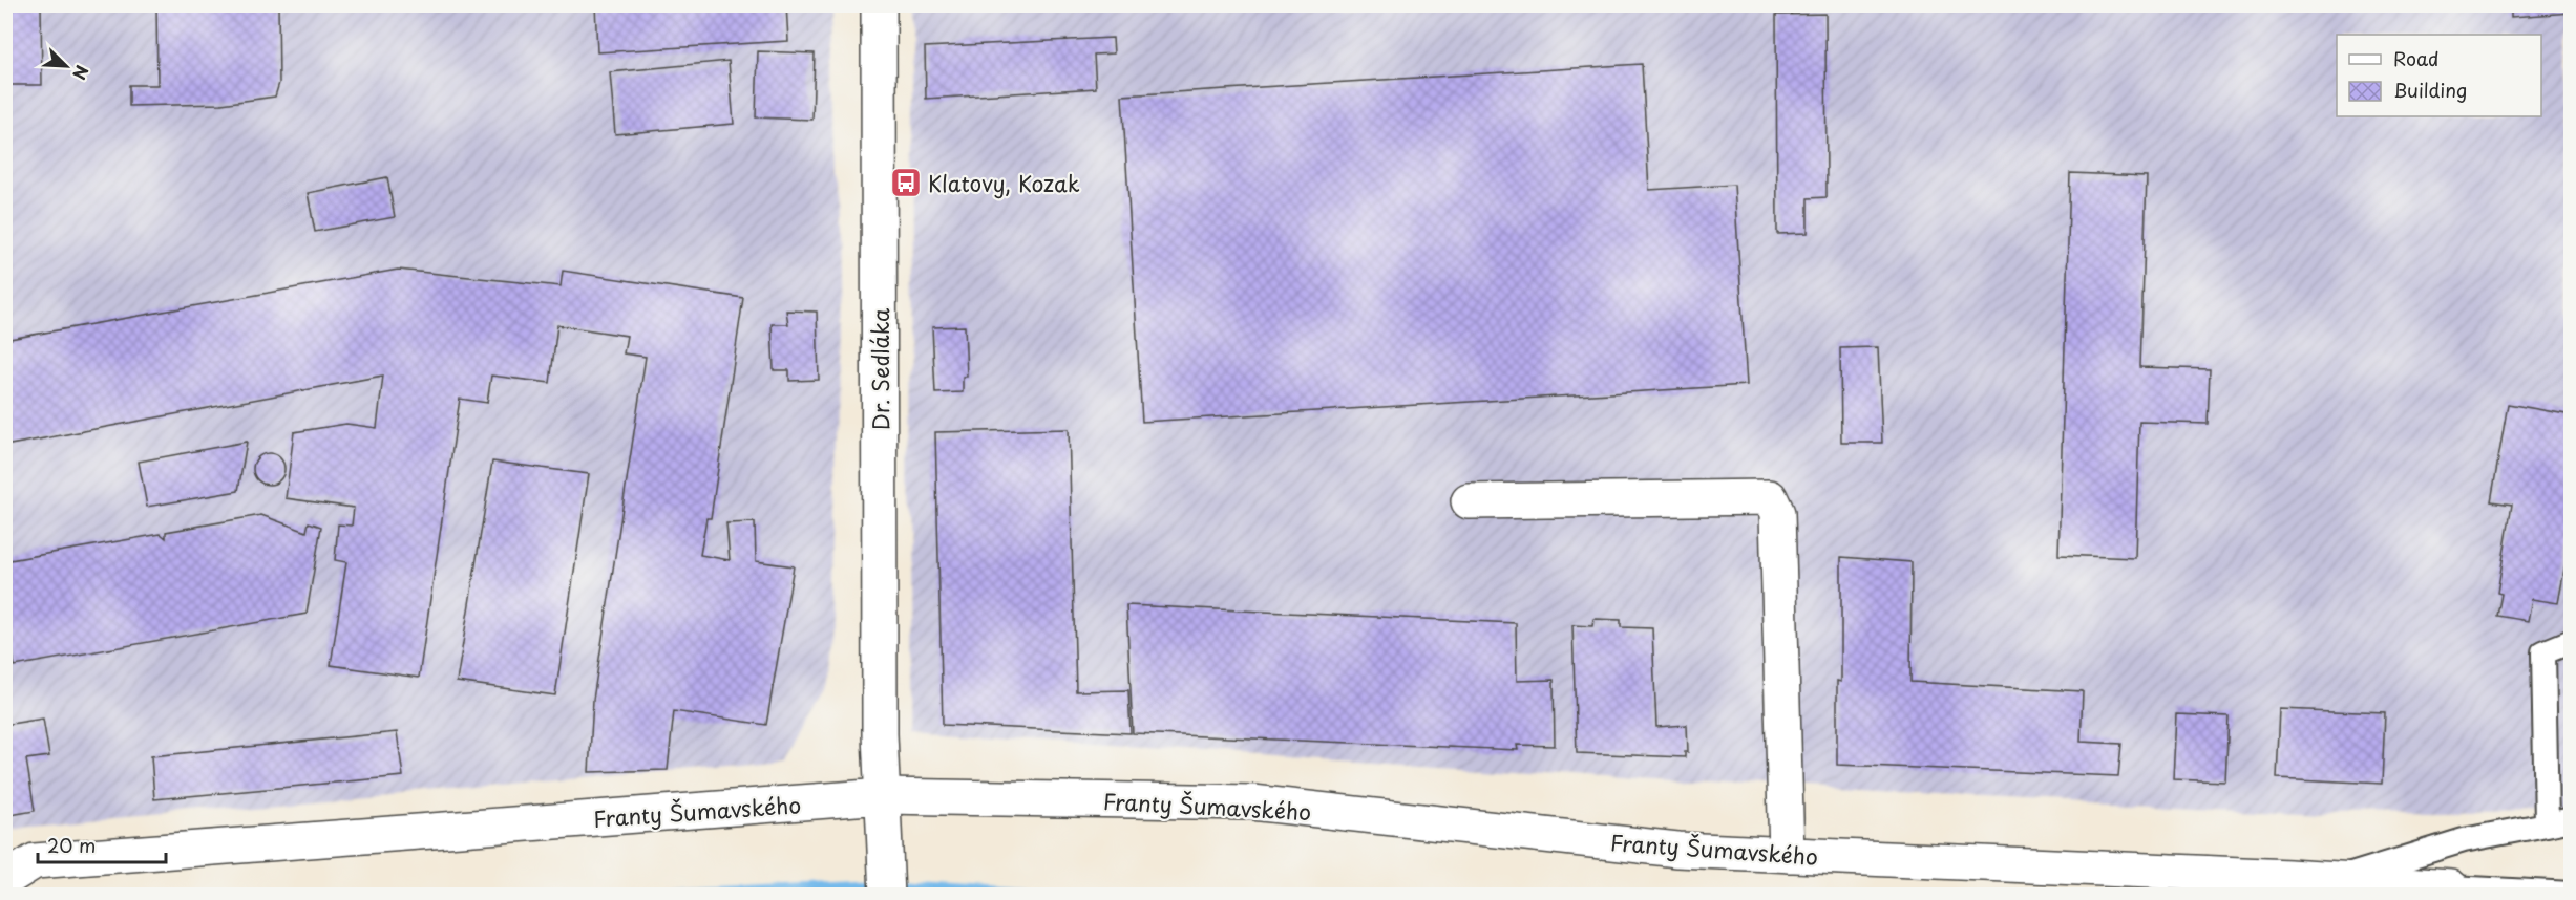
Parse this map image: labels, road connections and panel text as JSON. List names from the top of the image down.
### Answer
{
  "streets": {
    "street": ["Dr. Sedláka", "Franty Šumavského"]
  },
  "crossings": [
    ["Dr. Sedláka", "Franty Šumavského"]
  ],
  "places": {
    "bus stop": ["Klatovy, Kozak"]
  },
  "legend": ["Road", "Building"],
  "scale_bar": "20 m",
  "north": "bottom right"
}
